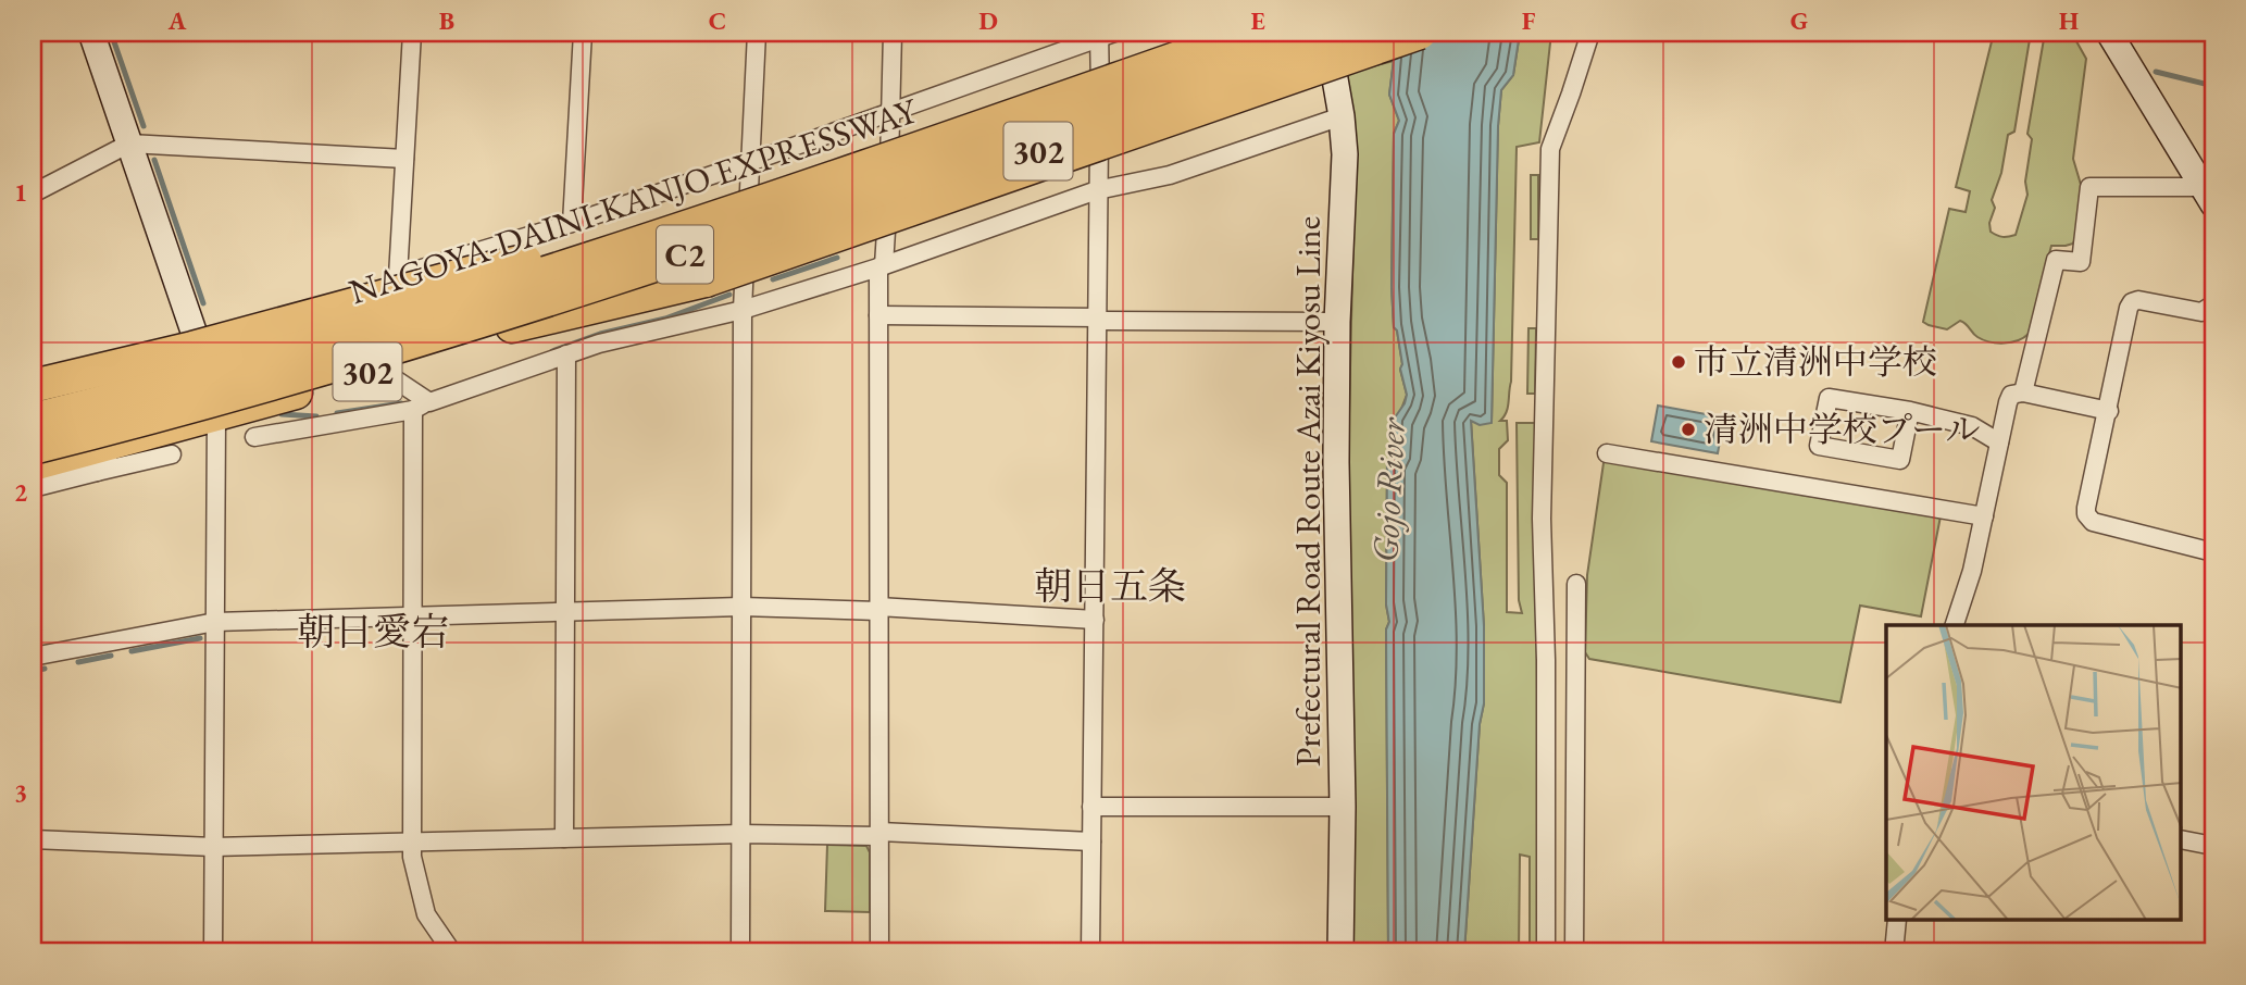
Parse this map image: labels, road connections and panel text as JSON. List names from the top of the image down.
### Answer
{
  "streets": {
    "highway": ["302", "NAGOYA-DAINI-KANJO EXPRESSWAY", "C2"],
    "main road": ["Prefectural Road Route Azai Kiyosu Line"]
  },
  "crossings": [
    ["302", "NAGOYA-DAINI-KANJO EXPRESSWAY"],
    ["NAGOYA-DAINI-KANJO EXPRESSWAY", "Prefectural Road Route Azai Kiyosu Line"]
  ],
  "districts": ["朝日五条", "朝日愛宕"],
  "water": ["Gojo River"],
  "places": ["市立清洲中学校", "清洲中学校プール"],
  "grid": {
    "columns": [
      "A",
      "B",
      "C",
      "D",
      "E",
      "F",
      "G",
      "H"
    ],
    "rows": ["1", "2", "3"]
  }
}
